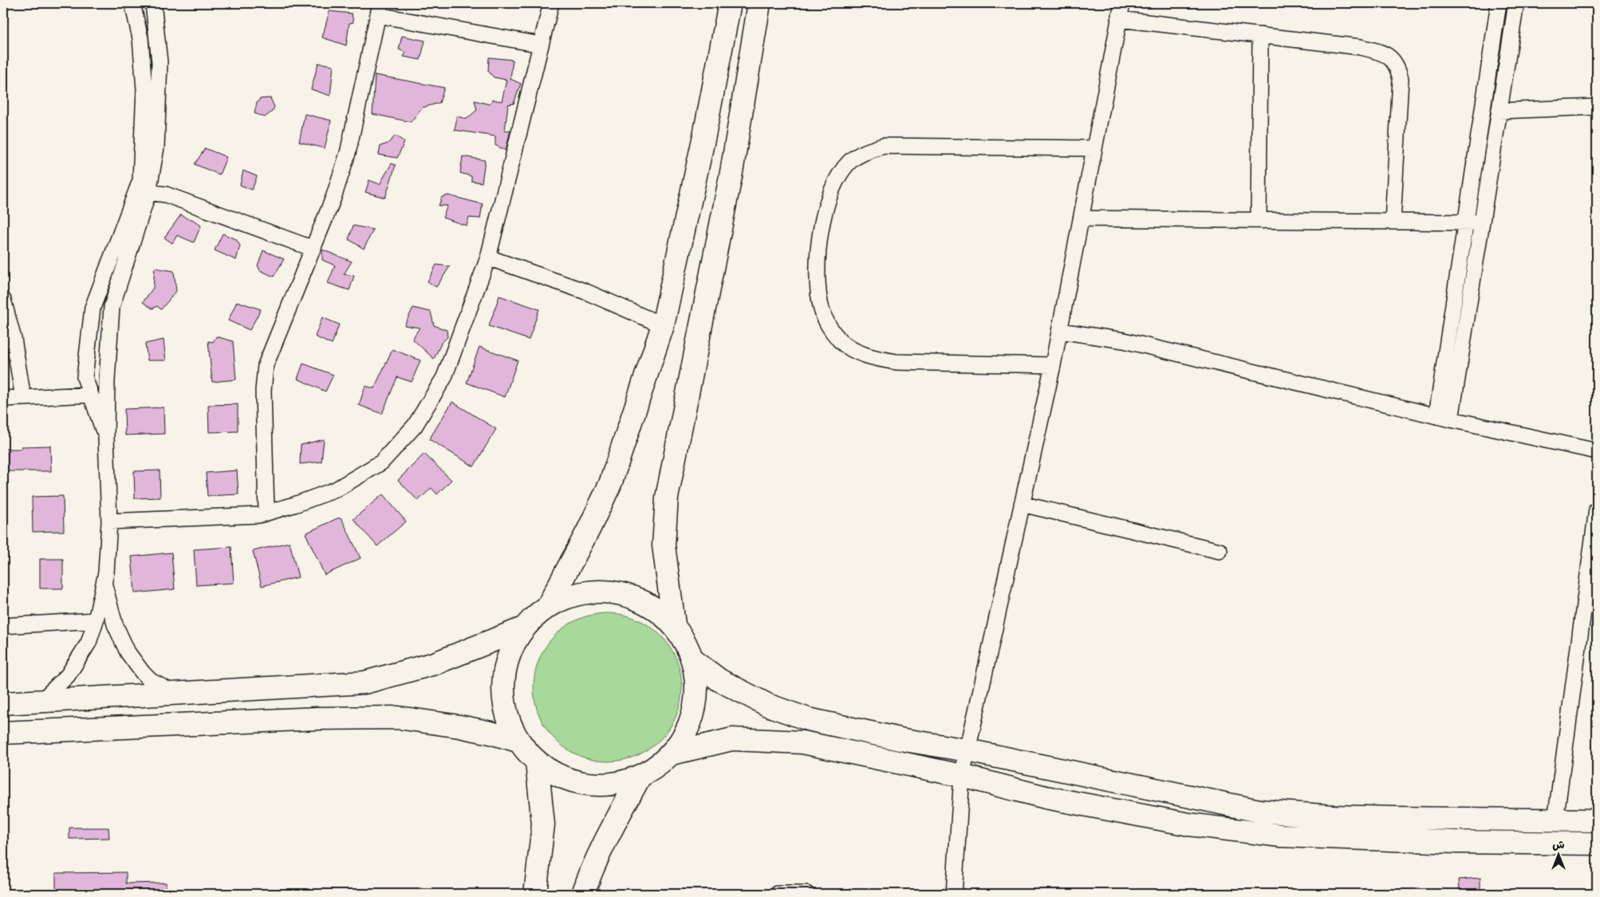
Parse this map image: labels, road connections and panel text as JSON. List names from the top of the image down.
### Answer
{
  "north": "top"
}
